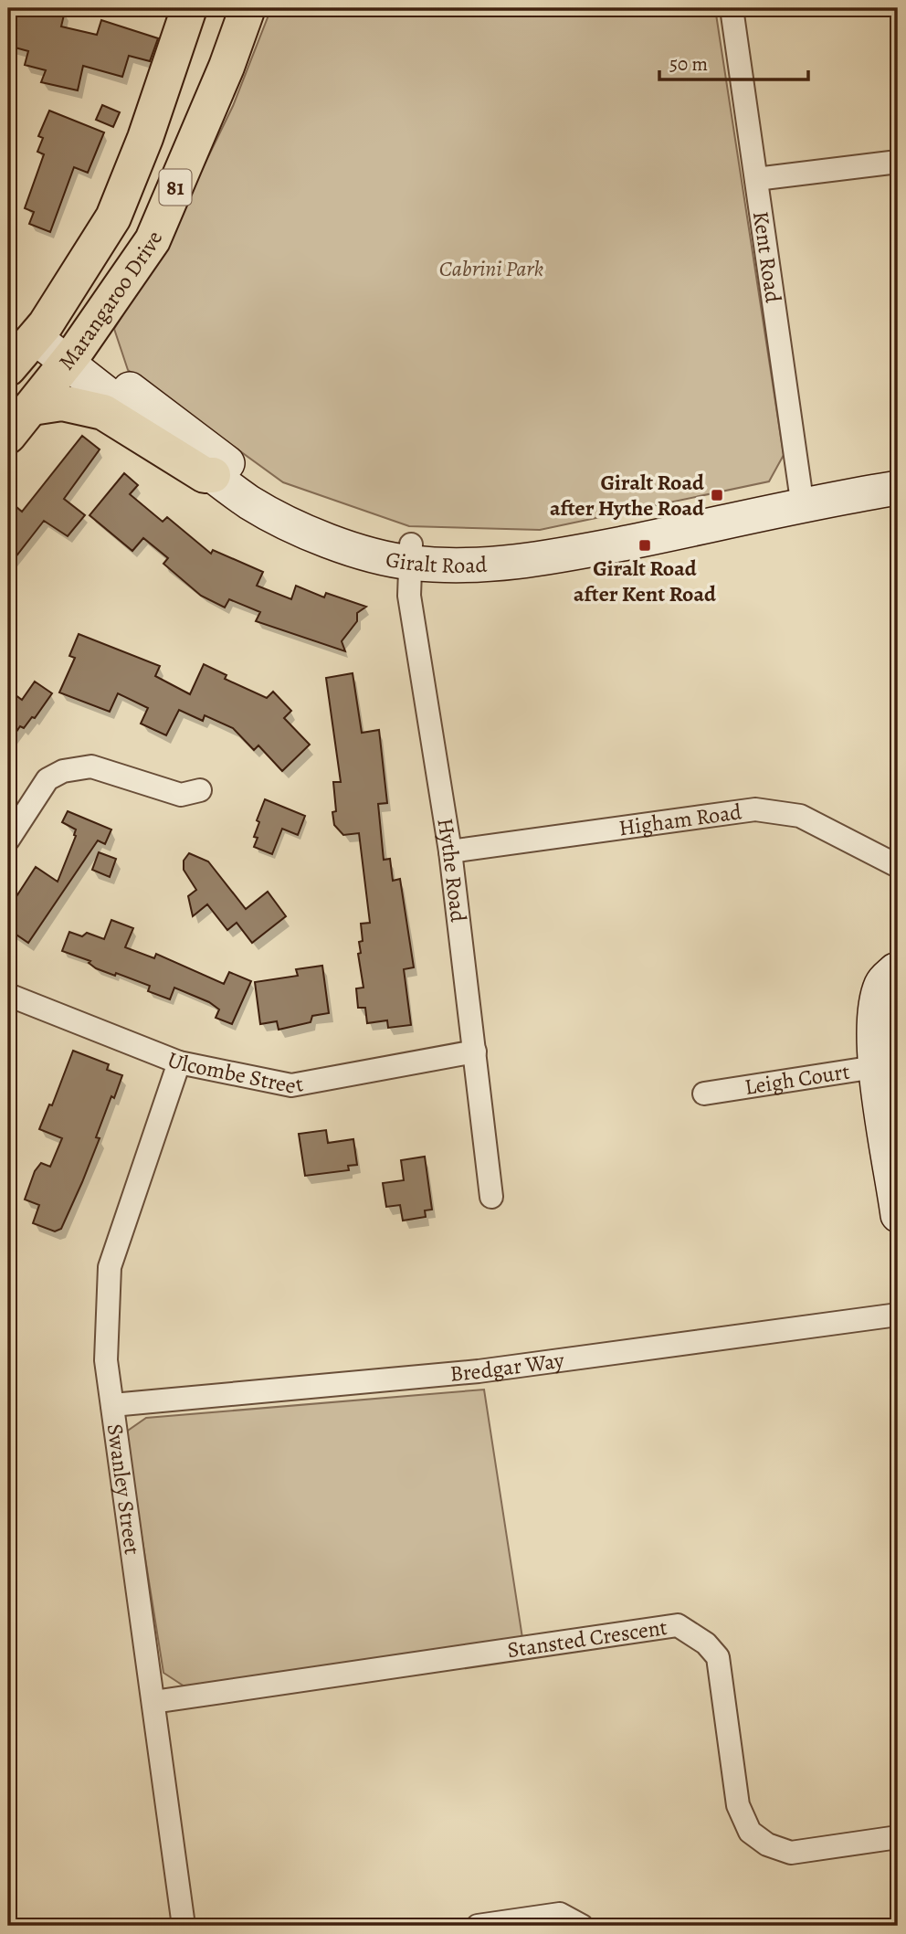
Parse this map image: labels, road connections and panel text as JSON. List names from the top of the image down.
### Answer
{
  "streets": {
    "main road": ["81", "Marangaroo Drive"],
    "street": [
      "Kent Road",
      "Giralt Road",
      "Higham Road",
      "Hythe Road",
      "Ulcombe Street",
      "Leigh Court",
      "Bredgar Way",
      "Swanley Street",
      "Stansted Crescent"
    ]
  },
  "crossings": [
    ["Kent Road", "Giralt Road"],
    ["Marangaroo Drive", "Giralt Road"],
    ["Giralt Road", "Hythe Road"],
    ["Higham Road", "Hythe Road"],
    ["Hythe Road", "Ulcombe Street"],
    ["Ulcombe Street", "Swanley Street"],
    ["Bredgar Way", "Swanley Street"],
    ["Swanley Street", "Stansted Crescent"]
  ],
  "parks": ["Cabrini Park"],
  "places": {
    "transit": ["Giralt Road after Hythe Road", "Giralt Road after Kent Road"]
  },
  "scale_bar": "50 m"
}
